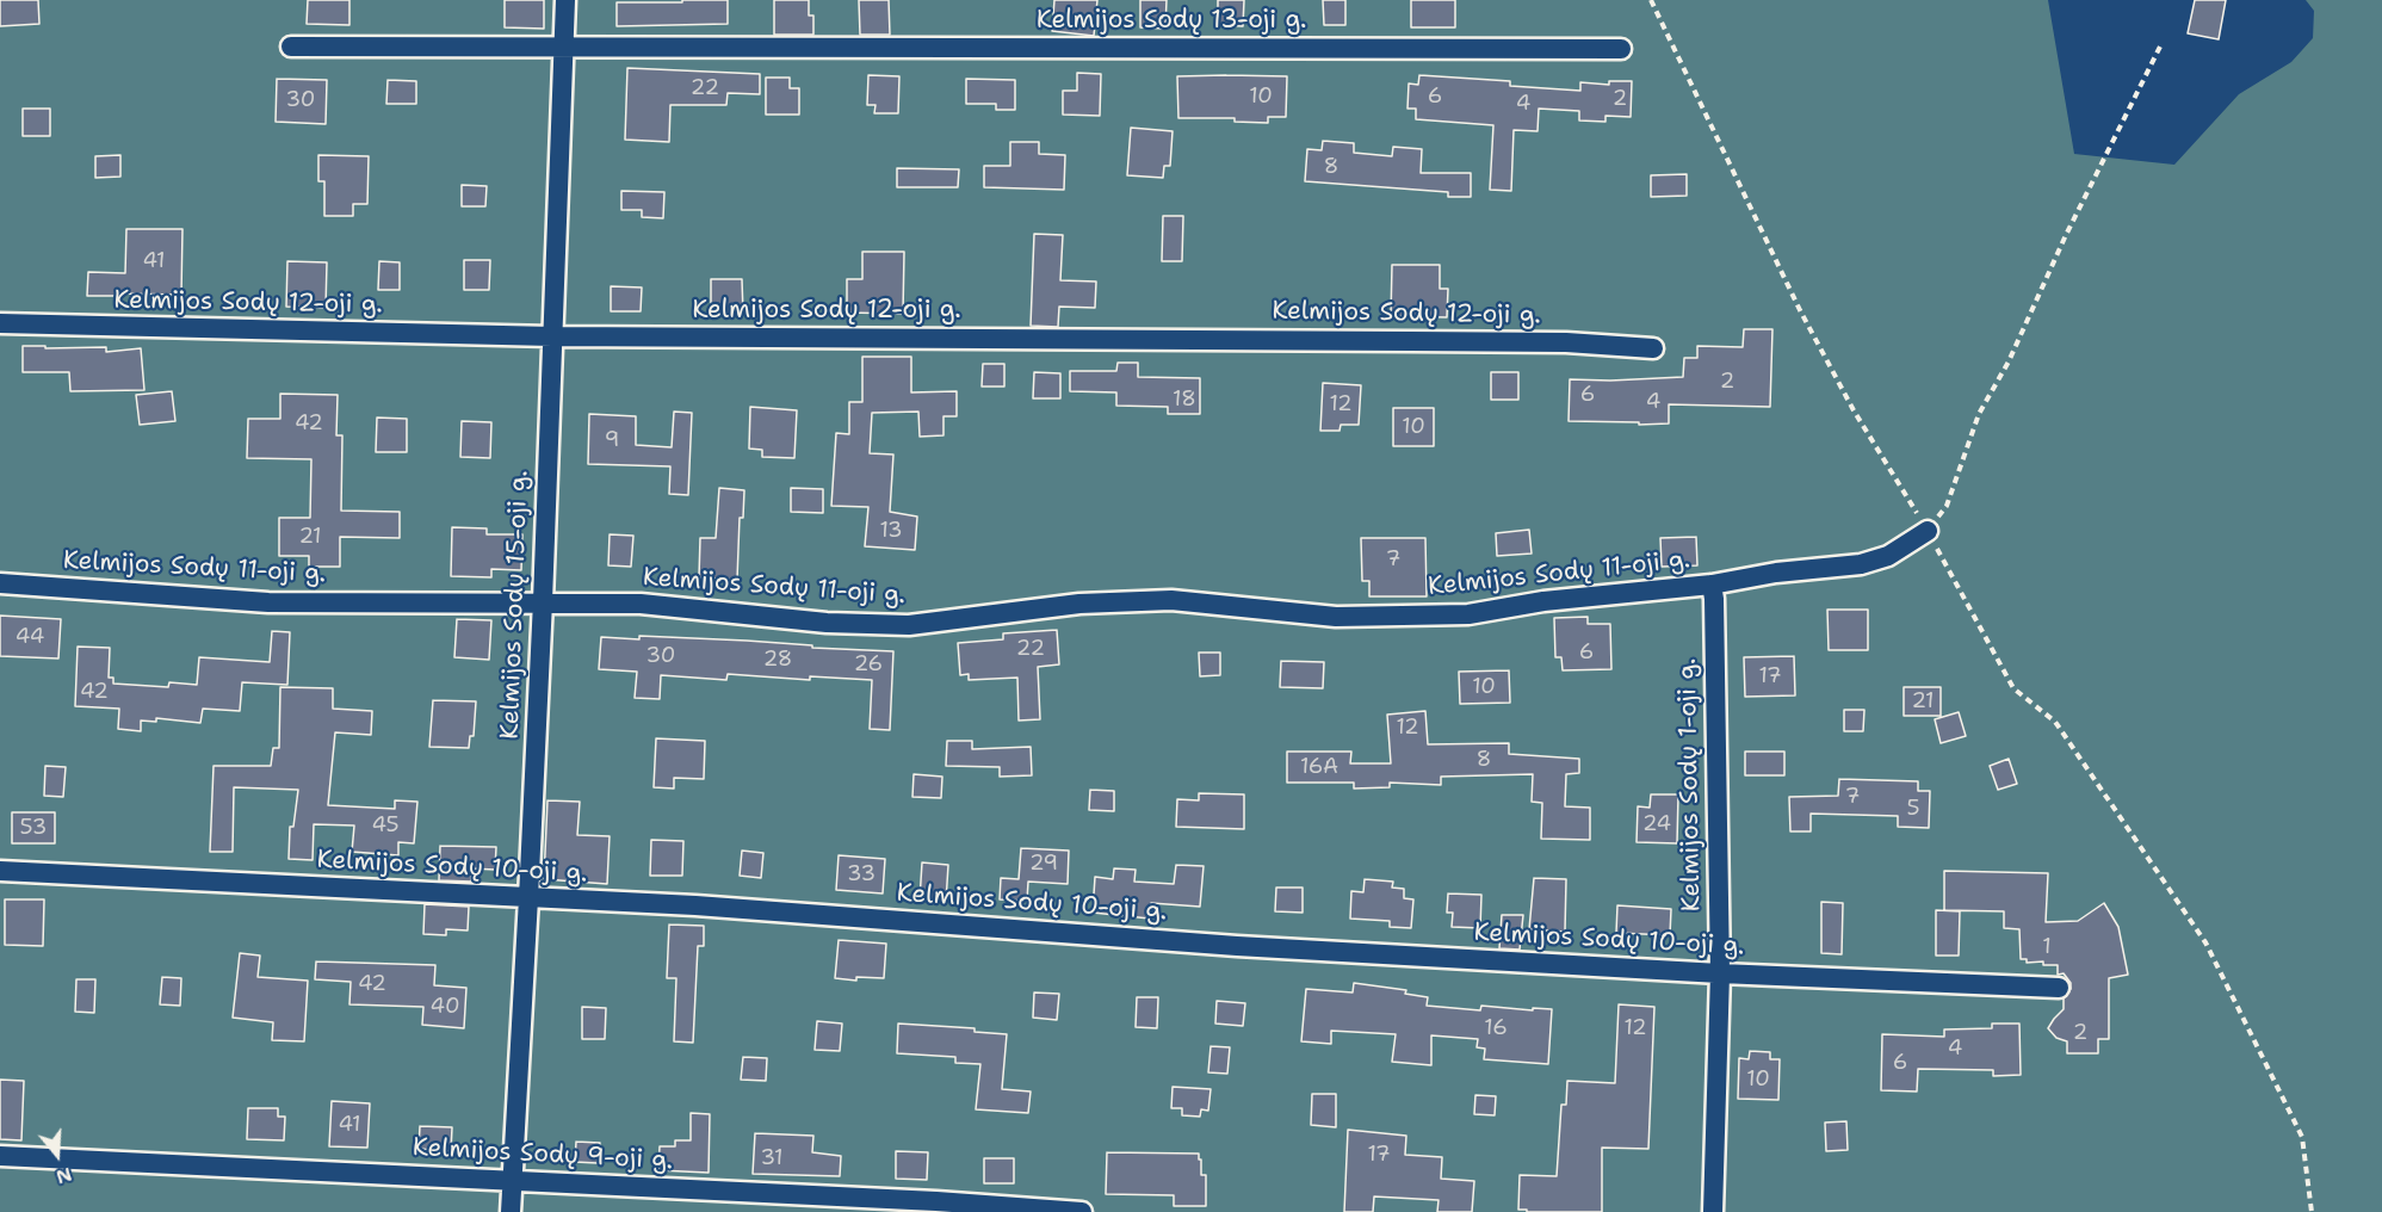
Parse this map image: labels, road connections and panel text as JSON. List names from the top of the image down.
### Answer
{
  "streets": {
    "street": [
      "Kelmijos Sodų 13-oji g.",
      "Kelmijos Sodų 12-oji g.",
      "Kelmijos Sodų 11-oji g.",
      "Kelmijos Sodų 15-oji g.",
      "Kelmijos Sodų 1-oji g.",
      "Kelmijos Sodų 10-oji g.",
      "Kelmijos Sodų 9-oji g."
    ]
  },
  "crossings": [
    ["Kelmijos Sodų 13-oji g.", "Kelmijos Sodų 15-oji g."],
    ["Kelmijos Sodų 12-oji g.", "Kelmijos Sodų 15-oji g."],
    ["Kelmijos Sodų 11-oji g.", "Kelmijos Sodų 15-oji g."],
    ["Kelmijos Sodų 11-oji g.", "Kelmijos Sodų 1-oji g."],
    ["Kelmijos Sodų 15-oji g.", "Kelmijos Sodų 10-oji g."],
    ["Kelmijos Sodų 15-oji g.", "Kelmijos Sodų 9-oji g."],
    ["Kelmijos Sodų 1-oji g.", "Kelmijos Sodų 10-oji g."]
  ],
  "house_numbers": [
    "22",
    "10",
    "6",
    "2",
    "30",
    "4",
    "8",
    "41",
    "2",
    "6",
    "18",
    "4",
    "12",
    "42",
    "10",
    "9",
    "13",
    "21",
    "7",
    "44",
    "22",
    "6",
    "30",
    "28",
    "26",
    "17",
    "10",
    "42",
    "21",
    "12",
    "8",
    "16A",
    "7",
    "5",
    "24",
    "45",
    "53",
    "29",
    "33",
    "1",
    "42",
    "40",
    "16",
    "12",
    "2",
    "4",
    "6",
    "10",
    "41",
    "17",
    "31"
  ],
  "north": "bottom"
}
